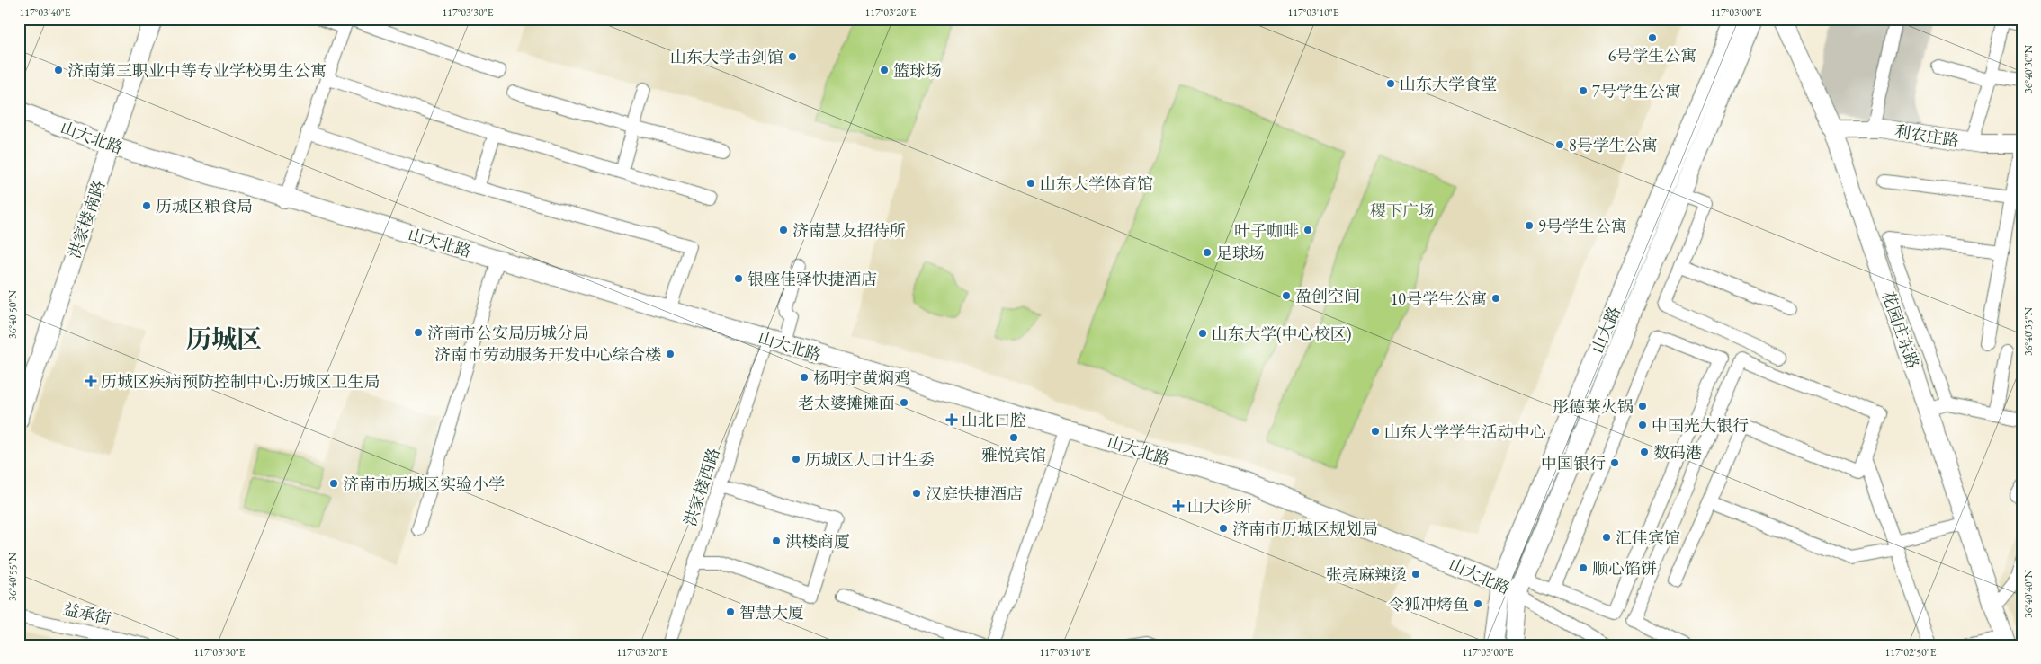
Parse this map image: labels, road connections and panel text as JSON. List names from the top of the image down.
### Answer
{
  "streets": {
    "main road": [
      "利农庄路",
      "山大北路",
      "洪家楼南路",
      "山大路",
      "花园庄东路"
    ],
    "street": ["洪家楼西路", "益承街"]
  },
  "crossings": [
    ["利农庄路", "花园庄东路"],
    ["山大北路", "洪家楼南路"],
    ["山大北路", "山大路"],
    ["山大北路", "洪家楼西路"]
  ],
  "districts": ["历城区"],
  "parks": ["稷下广场"],
  "places": {
    "other": [
      "6号学生公寓",
      "山东大学击剑馆",
      "济南第三职业中等专业学校男生公寓",
      "篮球场",
      "山东大学食堂",
      "7号学生公寓",
      "8号学生公寓",
      "山东大学体育馆",
      "历城区粮食局",
      "9号学生公寓",
      "济南慧友招待所",
      "叶子咖啡",
      "足球场",
      "银座佳驿快捷酒店",
      "盈创空间",
      "10号学生公寓",
      "济南市公安局历城分局",
      "山东大学(中心校区)",
      "济南市劳动服务开发中心综合楼",
      "杨明宇黄焖鸡",
      "老太婆摊摊面",
      "彤德莱火锅",
      "中国光大银行",
      "山东大学学生活动中心",
      "雅悦宾馆",
      "数码港",
      "历城区人口计生委",
      "中国银行",
      "济南市历城区实验小学",
      "汉庭快捷酒店",
      "济南市历城区规划局",
      "汇佳宾馆",
      "洪楼商厦",
      "顺心馅饼",
      "张亮麻辣烫",
      "令狐冲烤鱼",
      "智慧大厦"
    ],
    "health": ["历城区疾病预防控制中心:历城区卫生局", "山北口腔", "山大诊所"]
  },
  "coordinates": [
    "117°03'40\"E",
    "117°03'30\"E",
    "117°03'20\"E",
    "117°03'10\"E",
    "117°03'00\"E",
    "36°40'30\"N",
    "36°40'50\"N",
    "36°40'35\"N",
    "36°40'55\"N",
    "36°40'40\"N",
    "117°02'50\"E"
  ]
}
